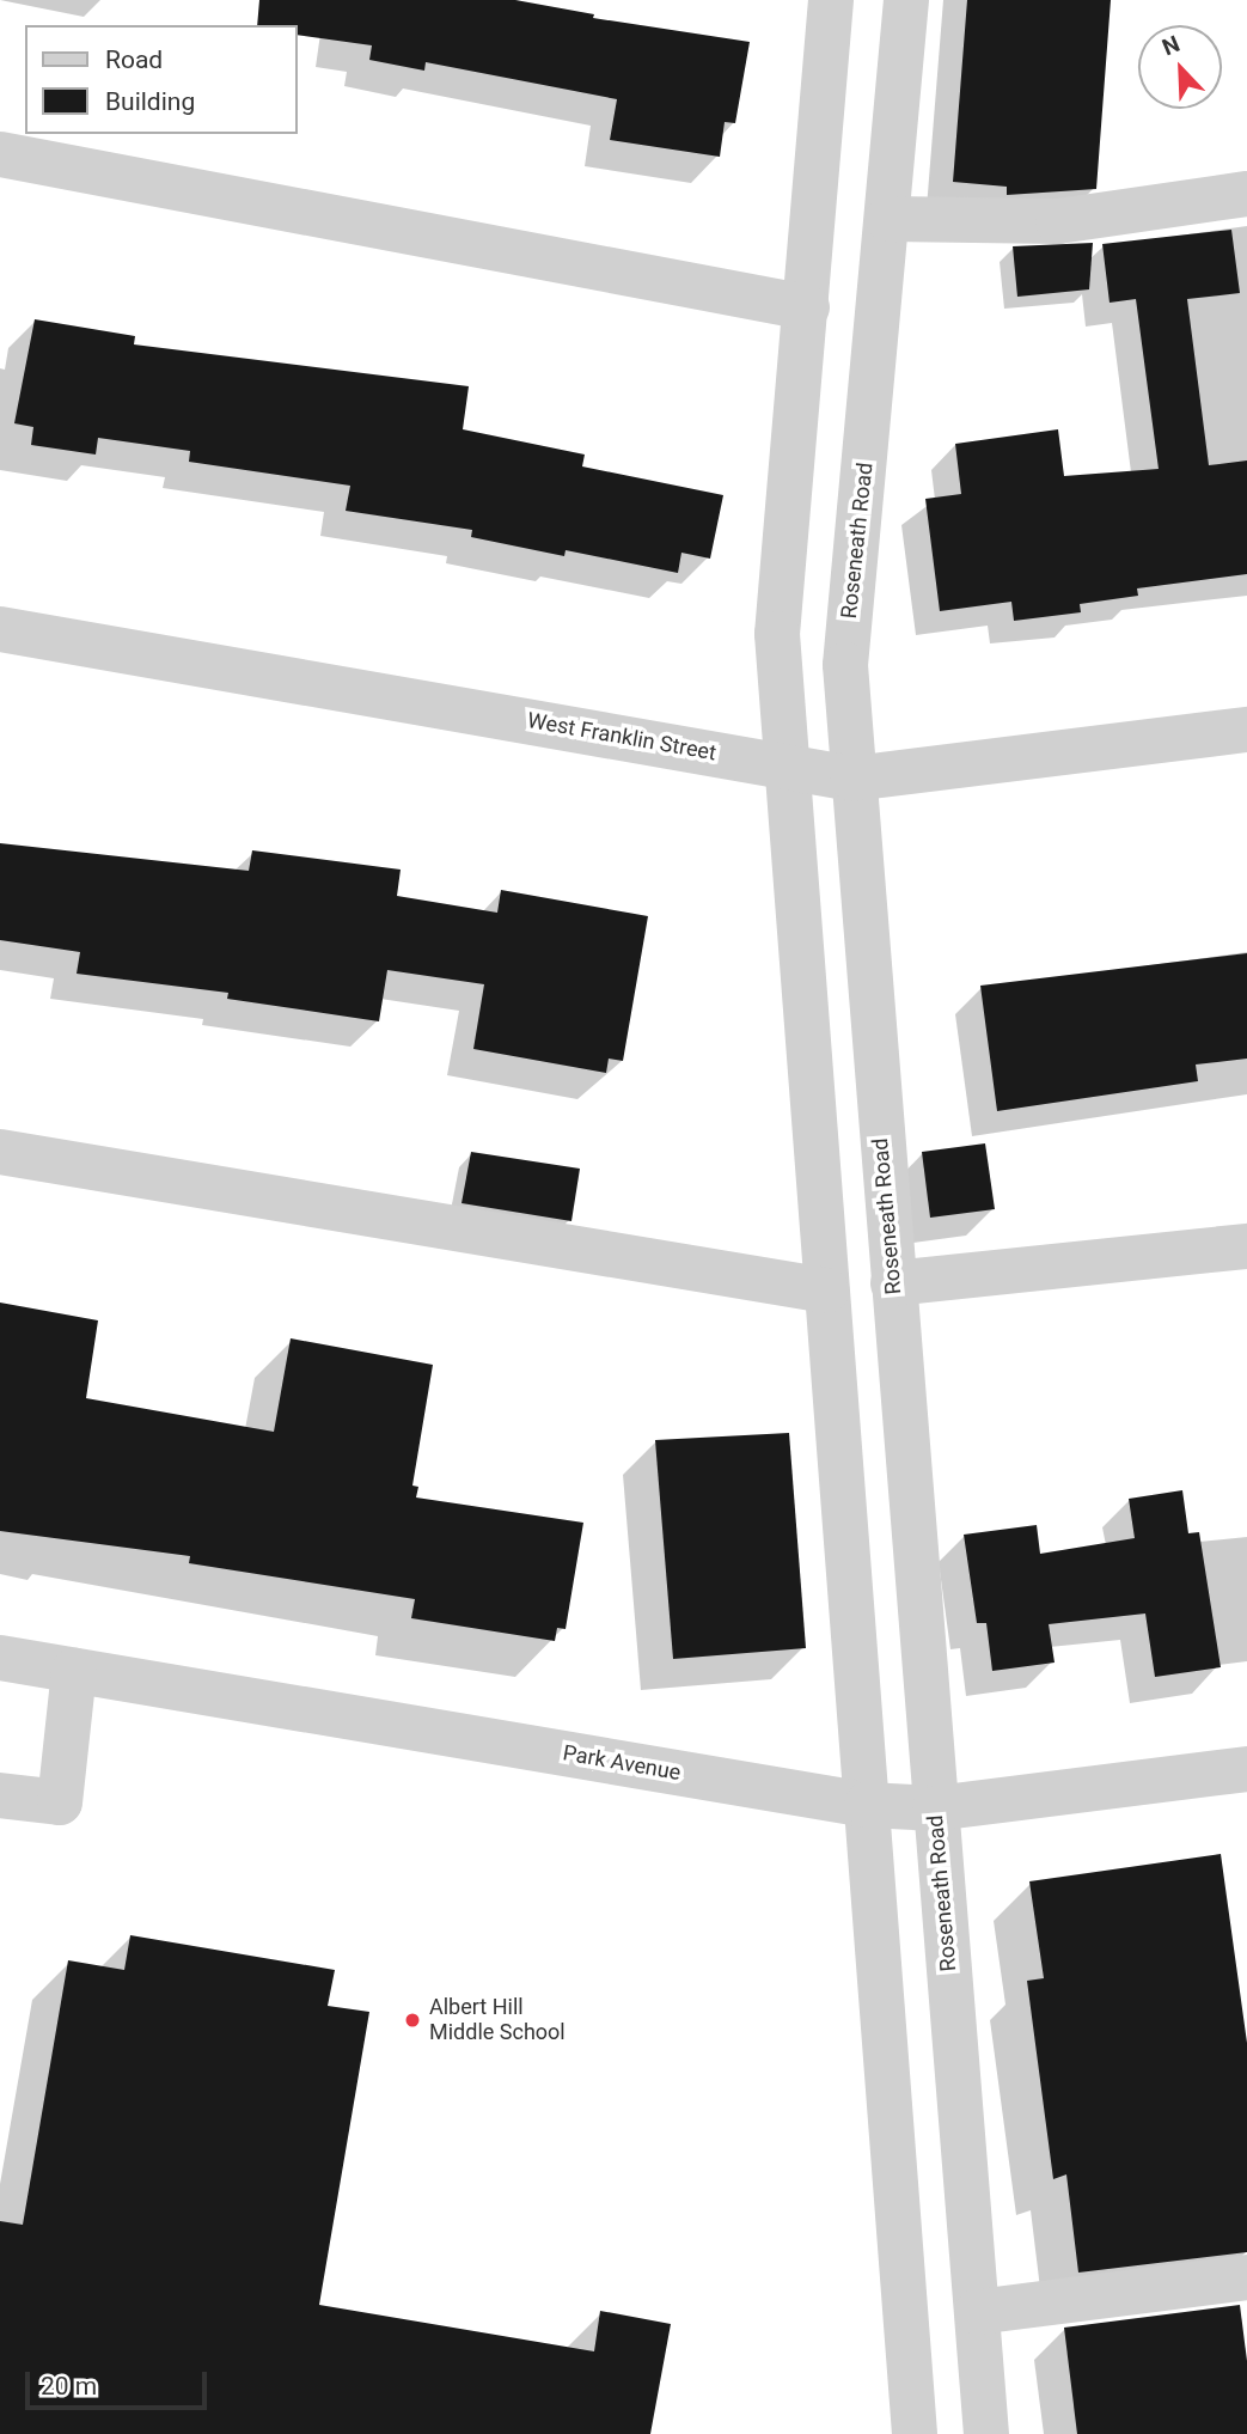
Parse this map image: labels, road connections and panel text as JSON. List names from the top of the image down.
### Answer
{
  "streets": {
    "street": ["Roseneath Road", "West Franklin Street", "Park Avenue"]
  },
  "crossings": [
    ["Roseneath Road", "West Franklin Street"],
    ["Roseneath Road", "Park Avenue"]
  ],
  "places": ["Albert Hill Middle School"],
  "legend": ["Road", "Building"],
  "scale_bar": "20 m",
  "north": "top left"
}
